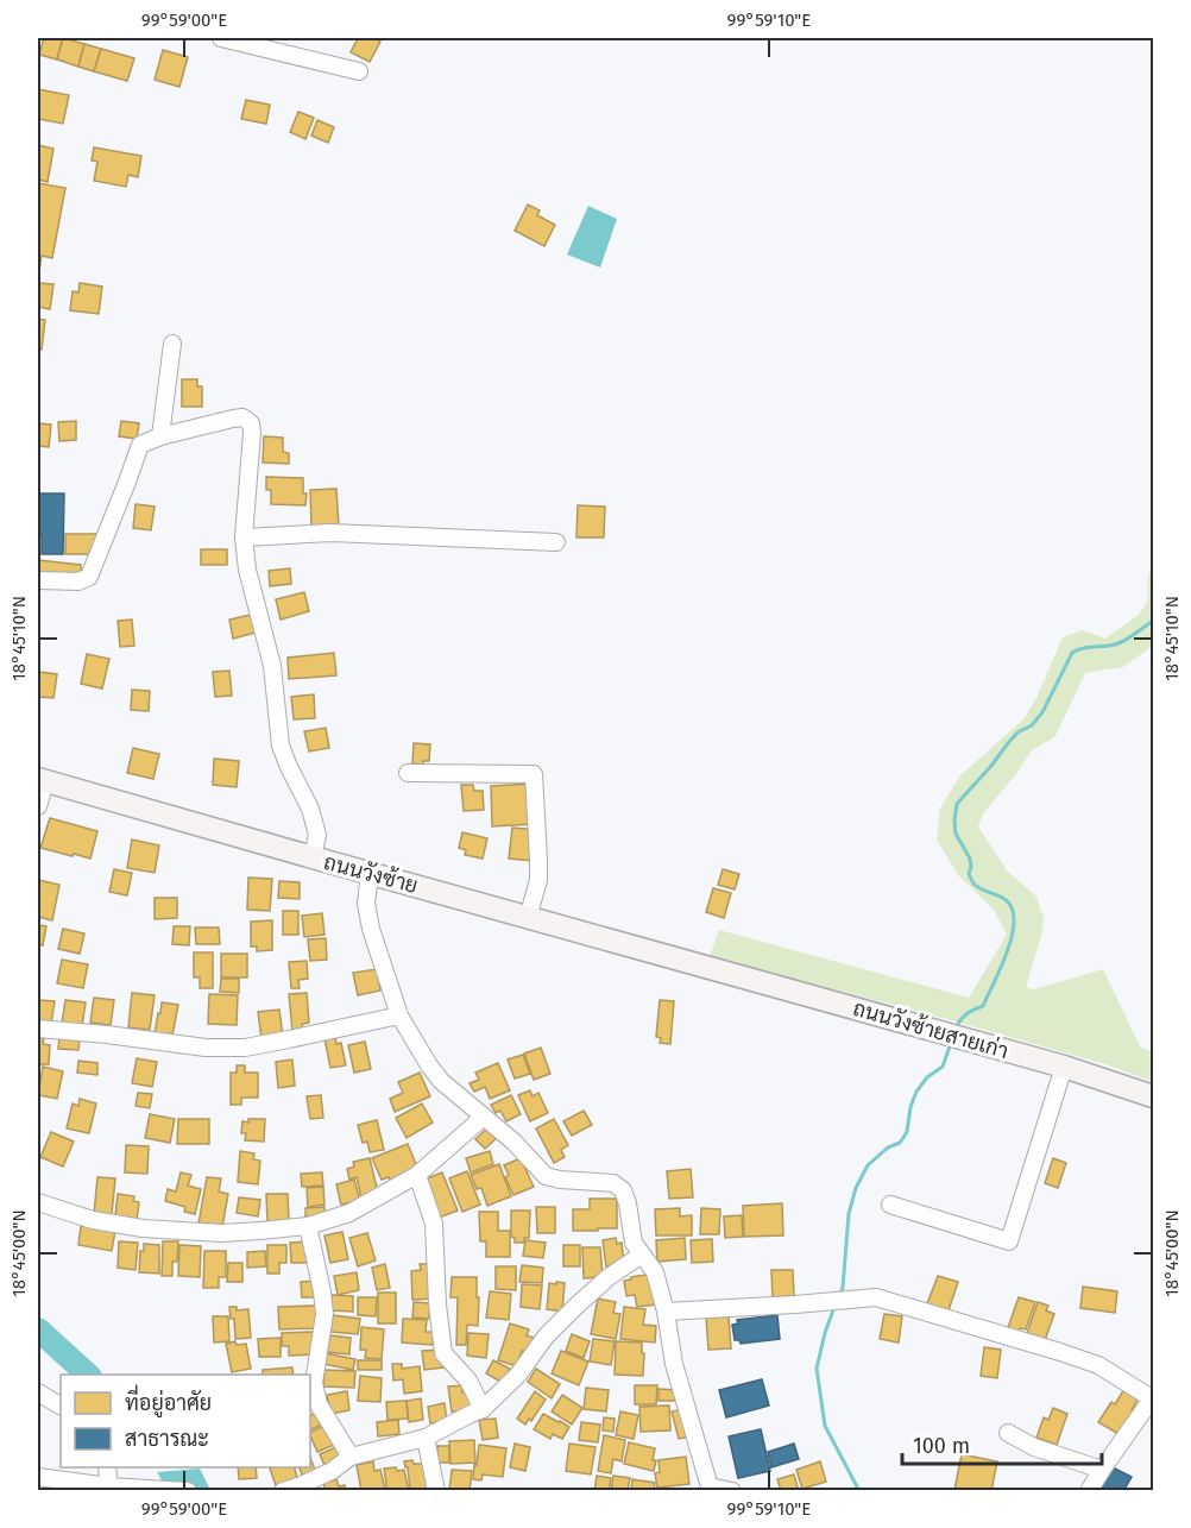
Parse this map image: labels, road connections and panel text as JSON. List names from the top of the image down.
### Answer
{
  "streets": {
    "main road": ["ถนนวังซ้าย", "ถนนวังซ้ายสายเก่า"]
  },
  "crossings": [
    ["ถนนวังซ้าย", "ถนนวังซ้ายสายเก่า"]
  ],
  "legend": ["ที่อยู่อาศัย", "สาธารณะ"],
  "scale_bar": "100 m",
  "coordinates": [
    "99°59'00\"E",
    "99°59'10\"E",
    "18°45'10\"N",
    "18°45'00\"N"
  ]
}
